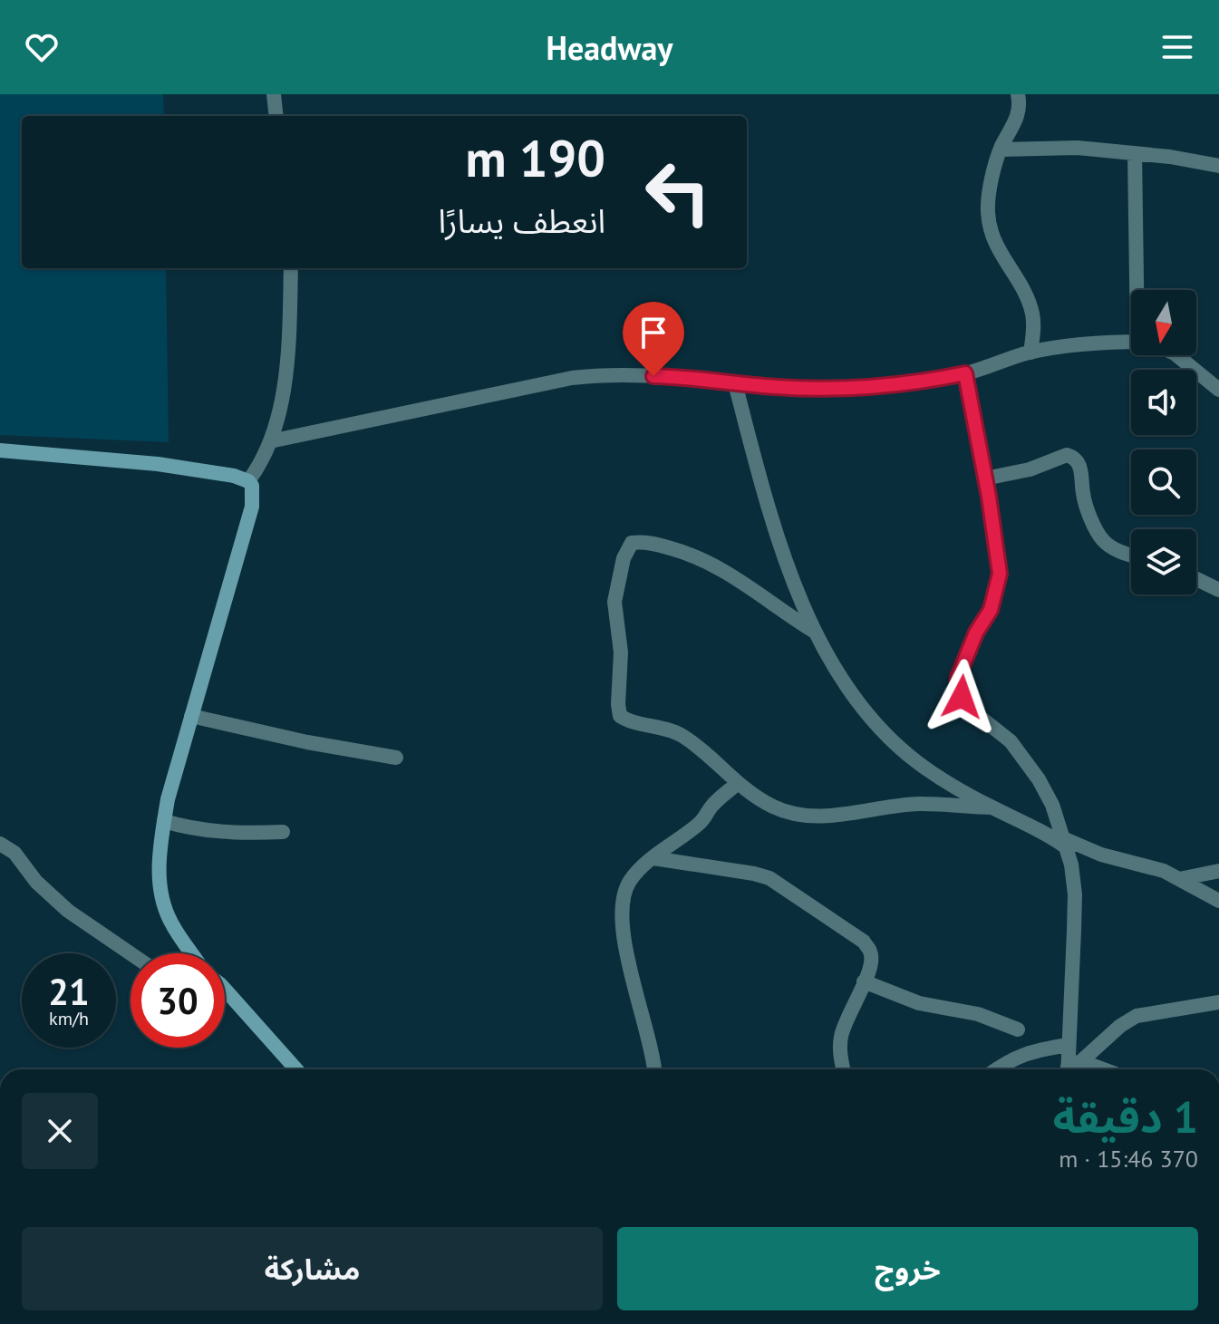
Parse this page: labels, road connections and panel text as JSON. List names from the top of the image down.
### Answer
{
  "north": "bottom",
  "page": {
    "header": "Headway",
    "turn": ["190 m", "انعطف يسارًا"],
    "speed": "21 km/h",
    "limit": "30",
    "heading": ["1 دقيقة", "370 m · 15:46"],
    "buttons": ["خروج", "مشاركة"]
  }
}
